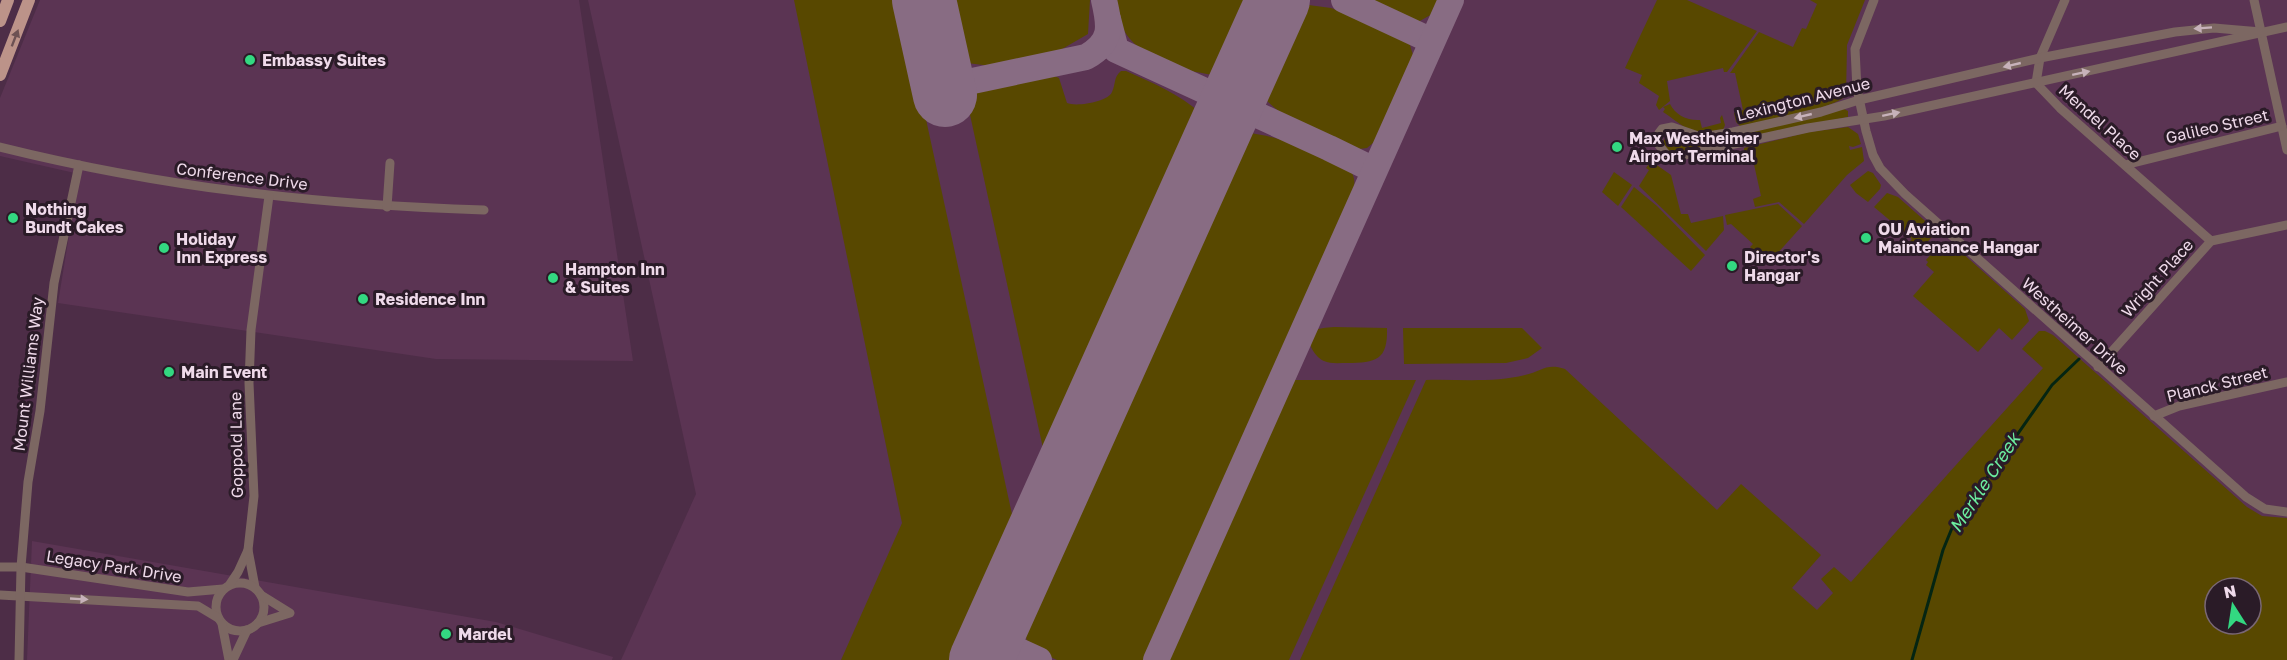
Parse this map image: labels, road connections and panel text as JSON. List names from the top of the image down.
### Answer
{
  "streets": {
    "street": [
      "Lexington Avenue",
      "Mendel Place",
      "Galileo Street",
      "Conference Drive",
      "Wright Place",
      "Westheimer Drive",
      "Mount Williams Way",
      "Planck Street",
      "Goppold Lane",
      "Legacy Park Drive"
    ]
  },
  "crossings": [
    ["Lexington Avenue", "Mendel Place"],
    ["Lexington Avenue", "Westheimer Drive"],
    ["Mendel Place", "Galileo Street"],
    ["Mendel Place", "Wright Place"],
    ["Conference Drive", "Mount Williams Way"],
    ["Conference Drive", "Goppold Lane"],
    ["Wright Place", "Westheimer Drive"],
    ["Westheimer Drive", "Planck Street"],
    ["Mount Williams Way", "Legacy Park Drive"],
    ["Goppold Lane", "Legacy Park Drive"]
  ],
  "water": ["Merkle Creek"],
  "places": [
    "Embassy Suites",
    "Max Westheimer Airport Terminal",
    "Nothing Bundt Cakes",
    "OU Aviation Maintenance Hangar",
    "Holiday Inn Express",
    "Director's Hangar",
    "Hampton Inn & Suites",
    "Residence Inn",
    "Main Event",
    "Mardel"
  ],
  "north": "top"
}
